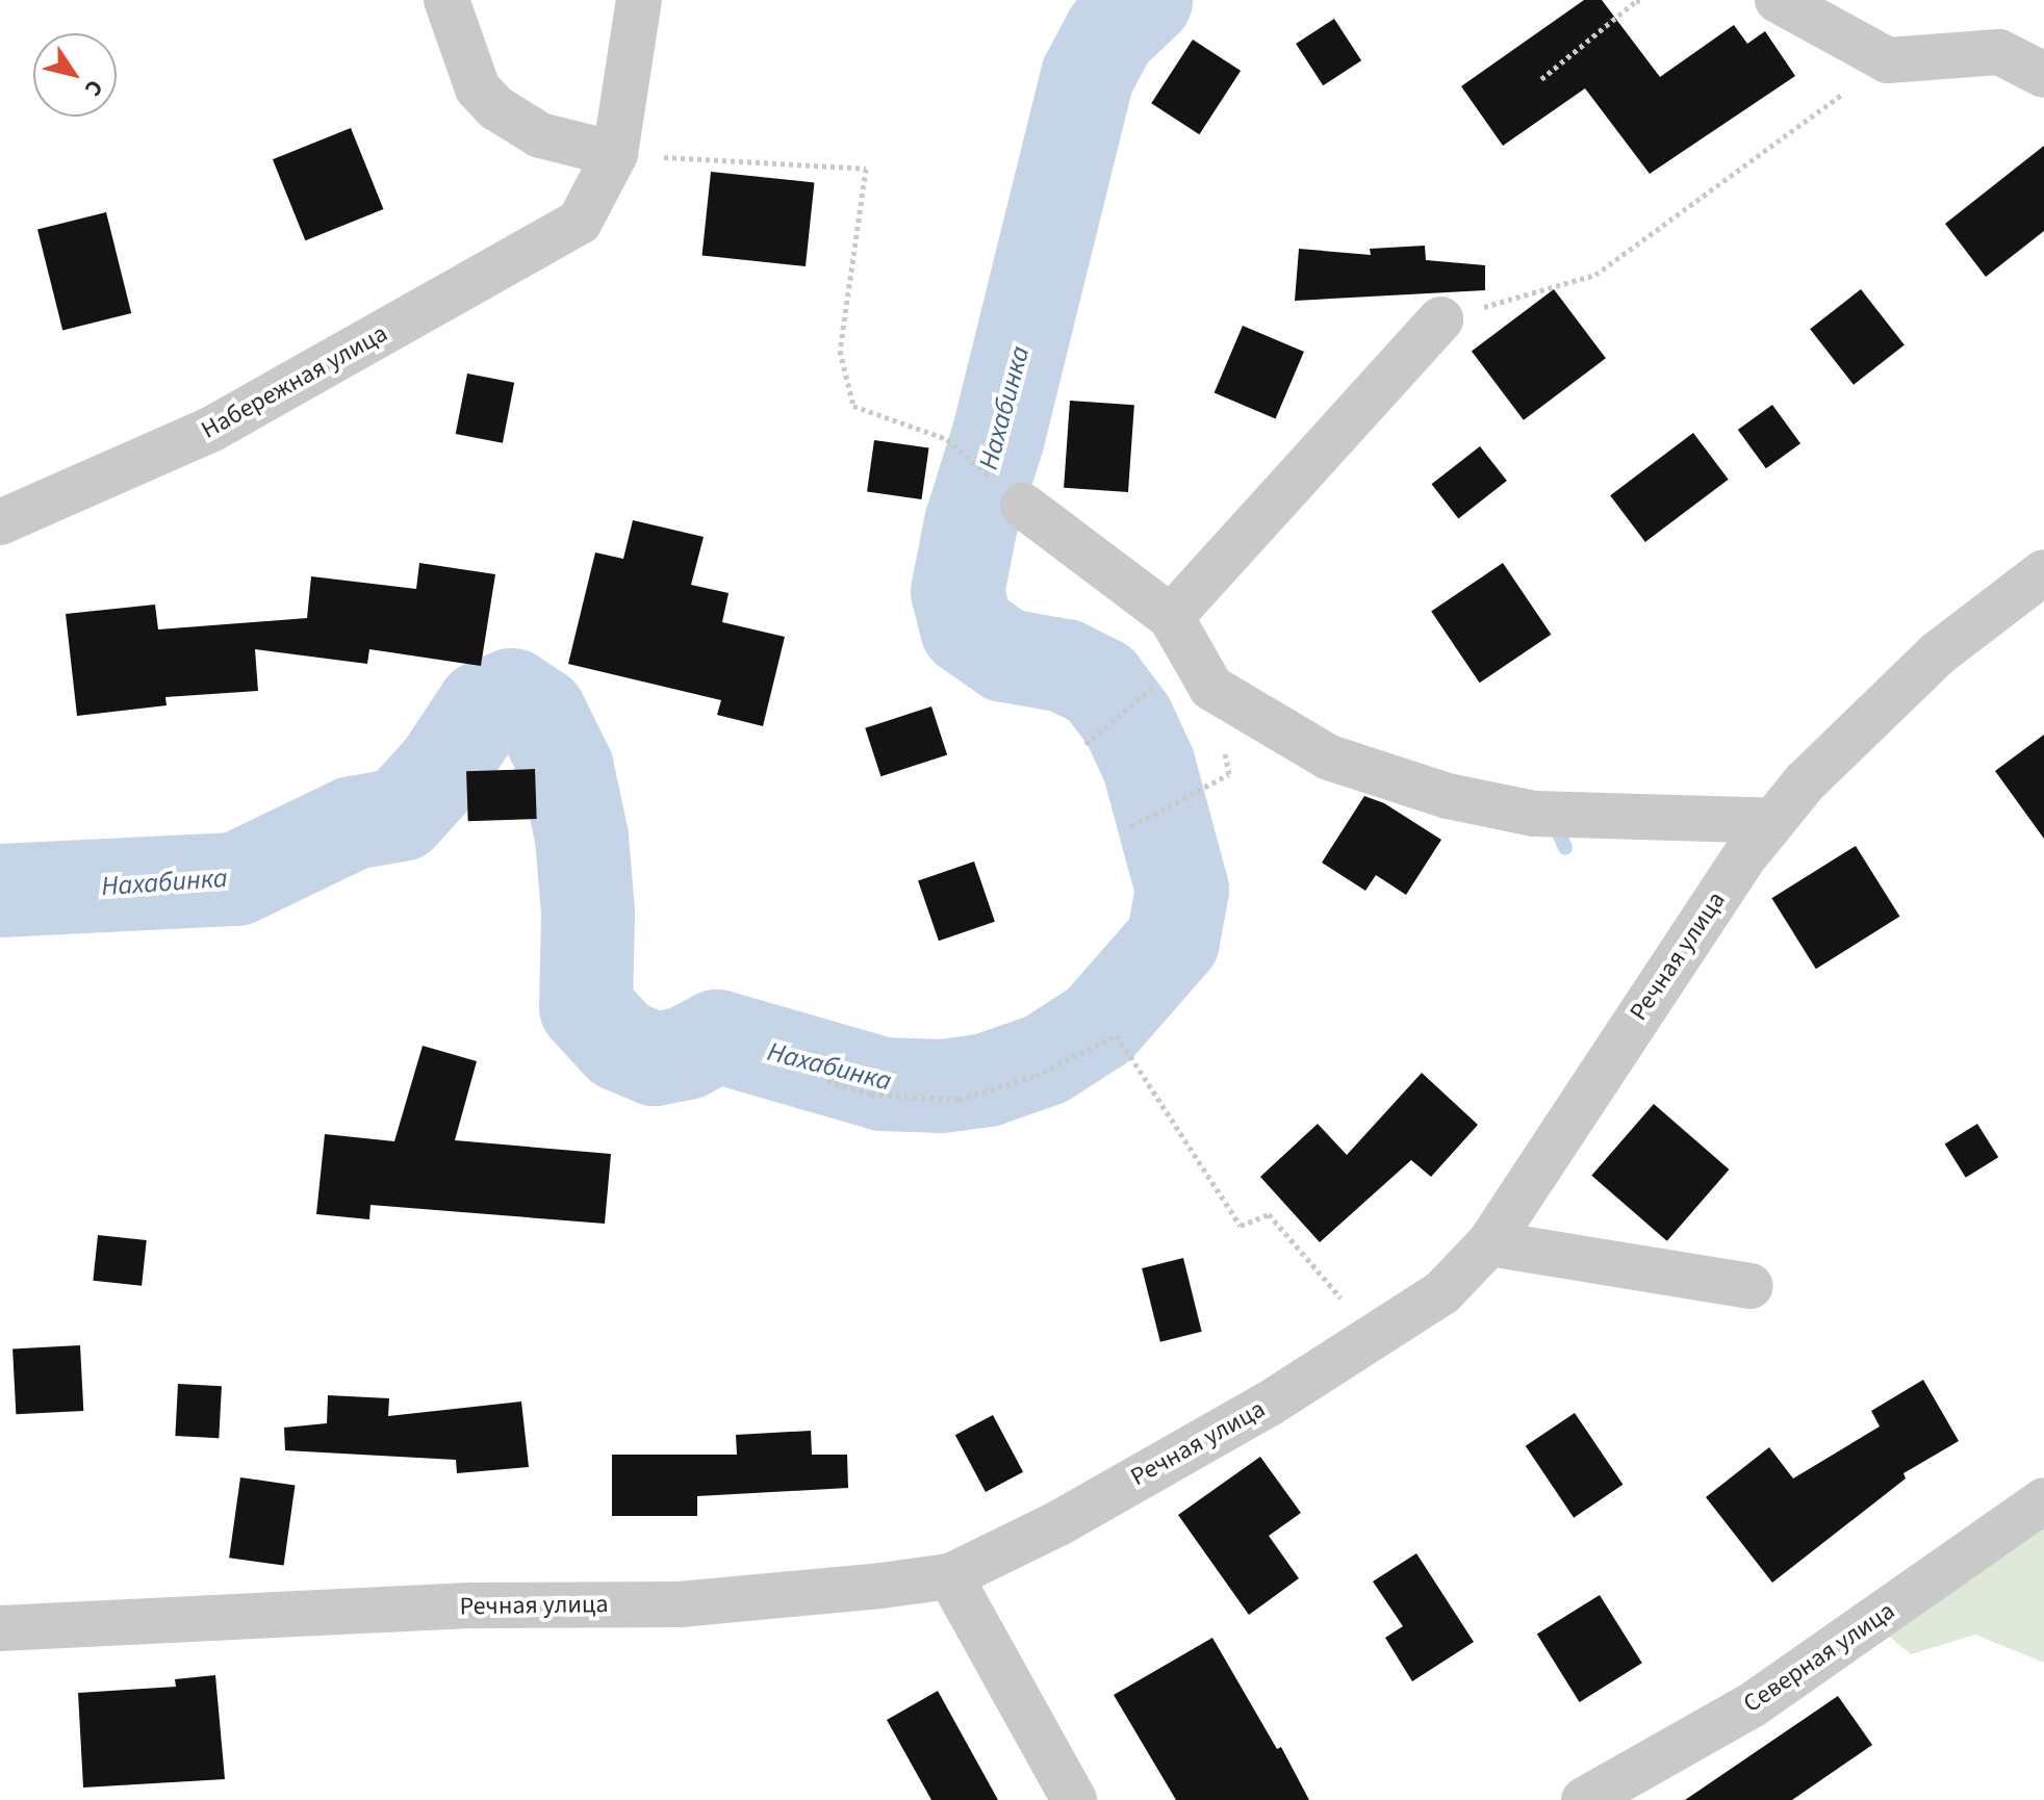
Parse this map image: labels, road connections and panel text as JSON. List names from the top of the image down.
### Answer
{
  "streets": {
    "street": ["Набережная улица", "Речная улица", "Северная улица"]
  },
  "water": ["Нахабинка"],
  "north": "bottom right"
}
